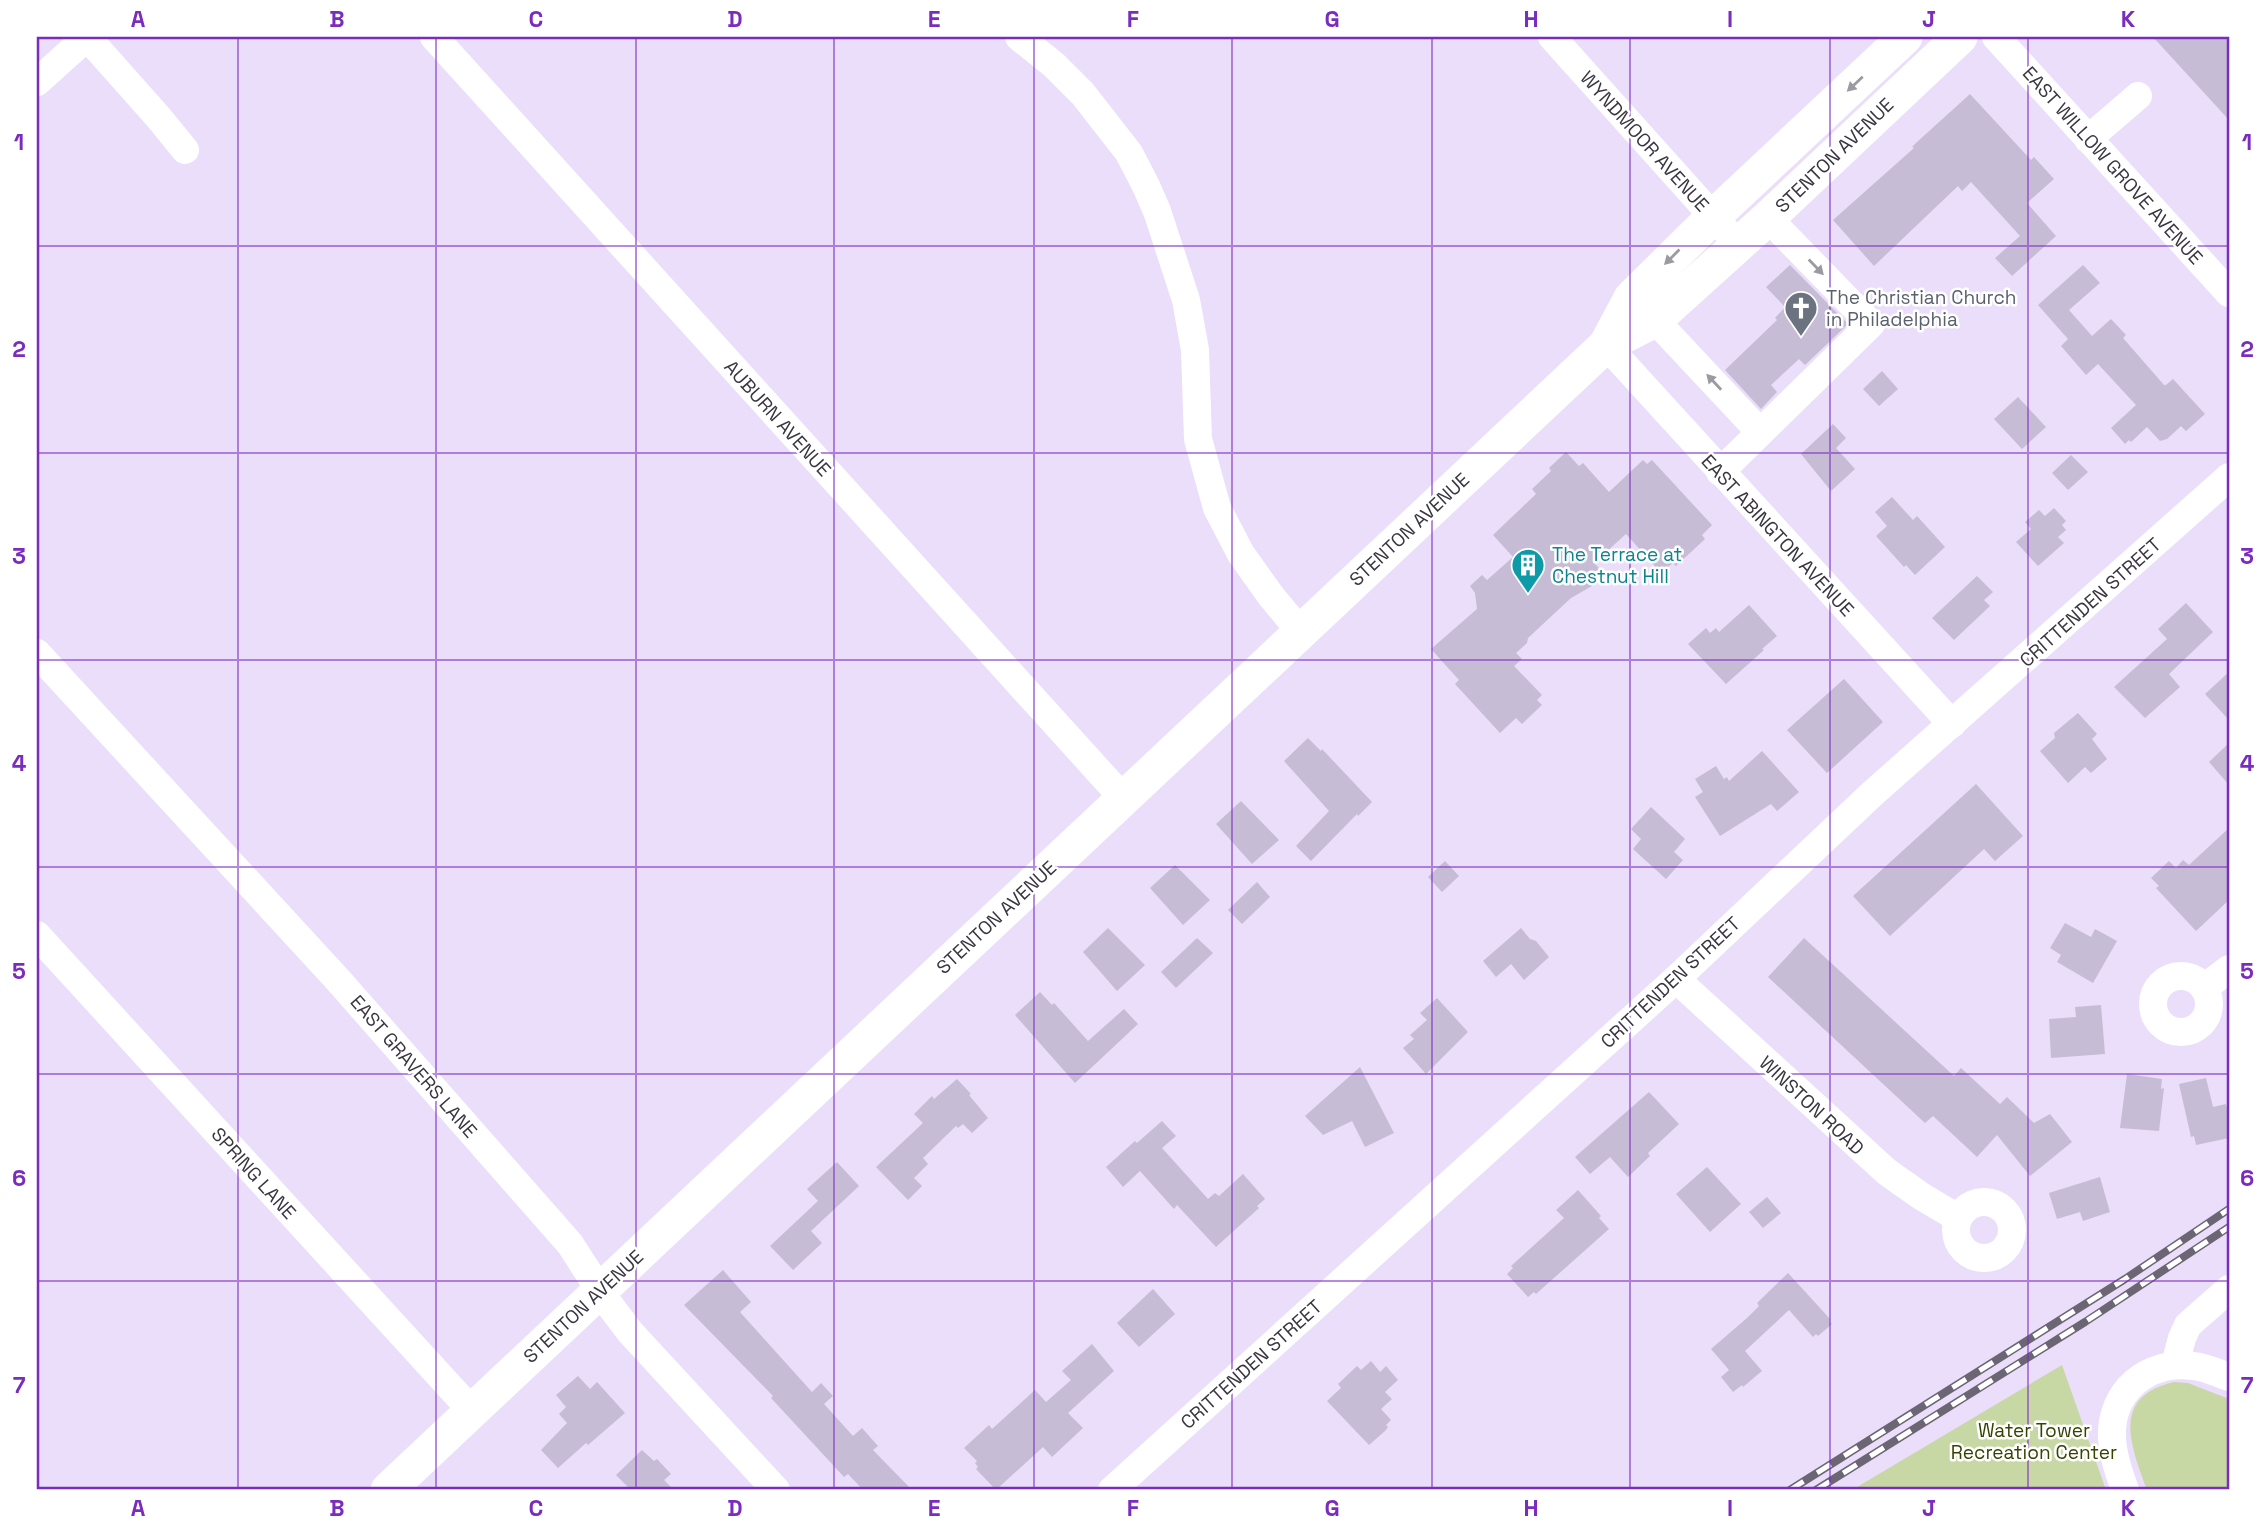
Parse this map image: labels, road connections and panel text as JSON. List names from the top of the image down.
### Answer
{
  "streets": {
    "main road": ["STENTON AVENUE"],
    "street": [
      "WYNDMOOR AVENUE",
      "EAST WILLOW GROVE AVENUE",
      "AUBURN AVENUE",
      "EAST ABINGTON AVENUE",
      "CRITTENDEN STREET",
      "EAST GRAVERS LANE",
      "WINSTON ROAD",
      "SPRING LANE"
    ]
  },
  "crossings": [
    ["WYNDMOOR AVENUE", "STENTON AVENUE"],
    ["STENTON AVENUE", "AUBURN AVENUE"],
    ["STENTON AVENUE", "EAST ABINGTON AVENUE"],
    ["STENTON AVENUE", "EAST GRAVERS LANE"],
    ["STENTON AVENUE", "SPRING LANE"],
    ["EAST ABINGTON AVENUE", "CRITTENDEN STREET"],
    ["CRITTENDEN STREET", "WINSTON ROAD"]
  ],
  "parks": ["Water Tower Recreation Center"],
  "places": {
    "church": ["The Christian Church in Philadelphia"],
    "building": ["The Terrace at Chestnut Hill"]
  },
  "grid": {
    "columns": [
      "A",
      "B",
      "C",
      "D",
      "E",
      "F",
      "G",
      "H",
      "I",
      "J",
      "K"
    ],
    "rows": [
      "1",
      "2",
      "3",
      "4",
      "5",
      "6",
      "7"
    ]
  }
}
